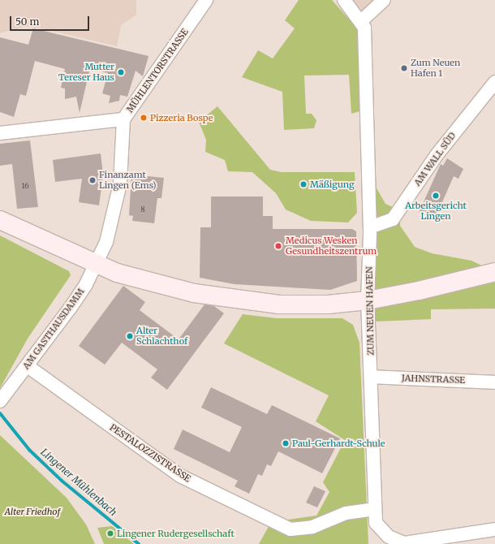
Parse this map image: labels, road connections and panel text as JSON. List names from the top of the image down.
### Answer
{
  "streets": {
    "street": [
      "MÜHLENTORSTRASSE",
      "AM WALL SÜD",
      "ZUM NEUEN HAFEN",
      "AM GASTHAUSDAMM",
      "JAHNSTRASSE",
      "PESTALOZZISTRASSE"
    ]
  },
  "crossings": [
    ["MÜHLENTORSTRASSE", "AM GASTHAUSDAMM"],
    ["AM WALL SÜD", "ZUM NEUEN HAFEN"],
    ["ZUM NEUEN HAFEN", "JAHNSTRASSE"],
    ["ZUM NEUEN HAFEN", "PESTALOZZISTRASSE"],
    ["AM GASTHAUSDAMM", "PESTALOZZISTRASSE"]
  ],
  "water": ["Lingener Mühlenbach"],
  "parks": ["Alter Friedhof"],
  "places": [
    "Zum Neuen Hafen 1",
    "Mutter Tereser Haus",
    "Pizzeria Bospe",
    "Finanzamt Lingen (Ems)",
    "Mäßigung",
    "Arbeitsgericht Lingen",
    "Medicus Wesken Gesundheitszentrum",
    "Alter Schlachthof",
    "Paul-Gerhardt-Schule",
    "Lingener Rudergesellschaft"
  ],
  "house_numbers": ["16", "8"],
  "scale_bar": "50 m"
}
